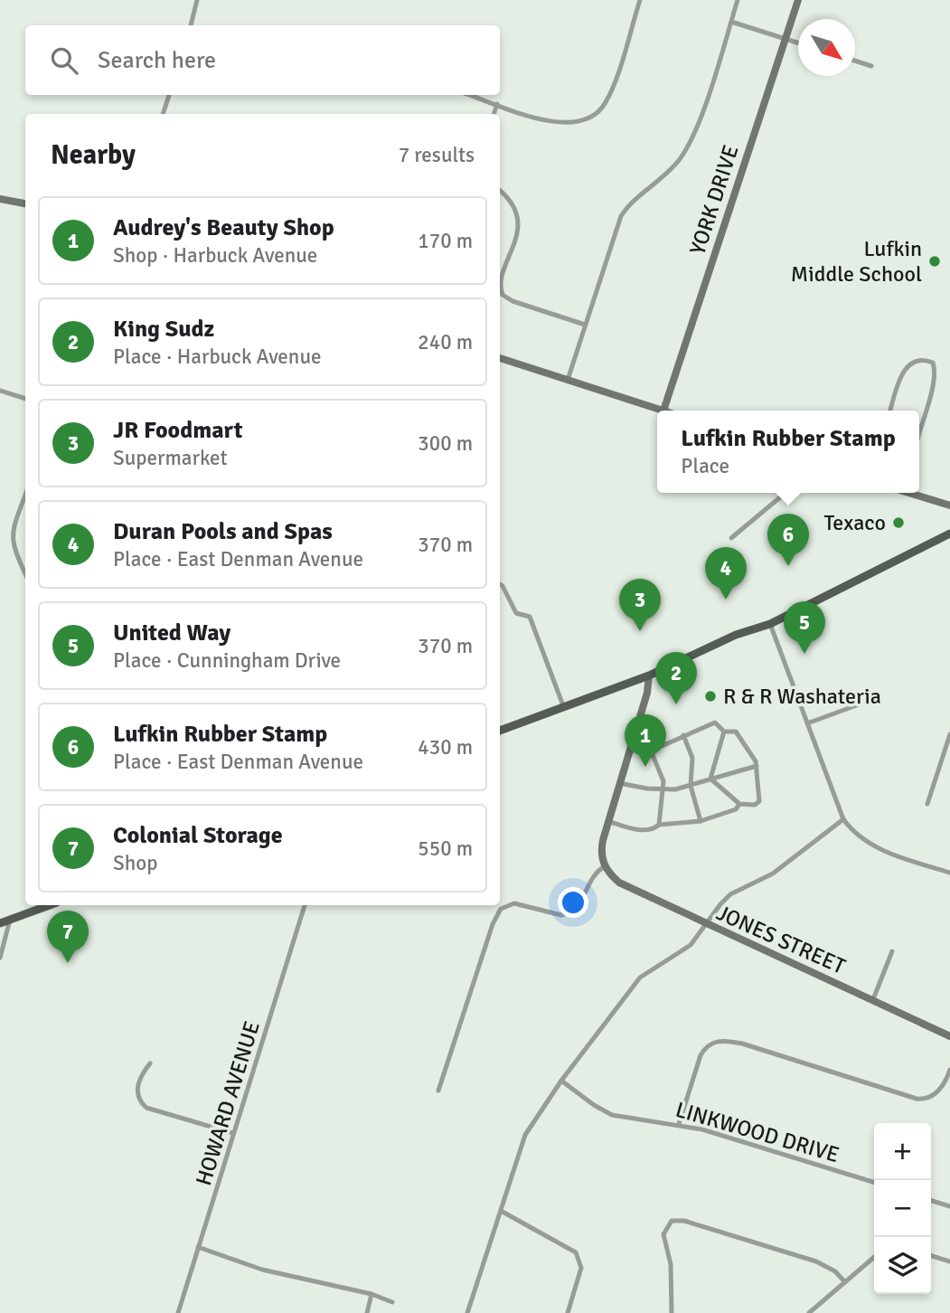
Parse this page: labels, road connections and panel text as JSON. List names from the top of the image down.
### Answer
{
  "streets": {
    "street": [
      "YORK DRIVE",
      "JONES STREET",
      "HOWARD AVENUE",
      "LINKWOOD DRIVE"
    ]
  },
  "places": ["Lufkin Middle School", "Texaco", "R & R Washateria"],
  "north": "bottom right",
  "page": {
    "search": "Search here",
    "heading": ["Nearby", "7 results"],
    "list": [
      {
        "mark": "1",
        "name": "Audrey's Beauty Shop",
        "note": "Shop · Harbuck Avenue",
        "value": "170 m"
      },
      {
        "mark": "2",
        "name": "King Sudz",
        "note": "Place · Harbuck Avenue",
        "value": "240 m"
      },
      {
        "mark": "3",
        "name": "JR Foodmart",
        "note": "Supermarket",
        "value": "300 m"
      },
      {
        "mark": "4",
        "name": "Duran Pools and Spas",
        "note": "Place · East Denman Avenue",
        "value": "370 m"
      },
      {
        "mark": "5",
        "name": "United Way",
        "note": "Place · Cunningham Drive",
        "value": "370 m"
      },
      {
        "mark": "6",
        "name": "Lufkin Rubber Stamp",
        "note": "Place · East Denman Avenue",
        "value": "430 m"
      },
      {
        "mark": "7",
        "name": "Colonial Storage",
        "note": "Shop",
        "value": "550 m"
      }
    ],
    "popup": ["Lufkin Rubber Stamp", "Place"],
    "pins": [
      "6",
      "4",
      "3",
      "5",
      "2",
      "1",
      "7"
    ],
    "map_buttons": ["+", "−"]
  }
}
